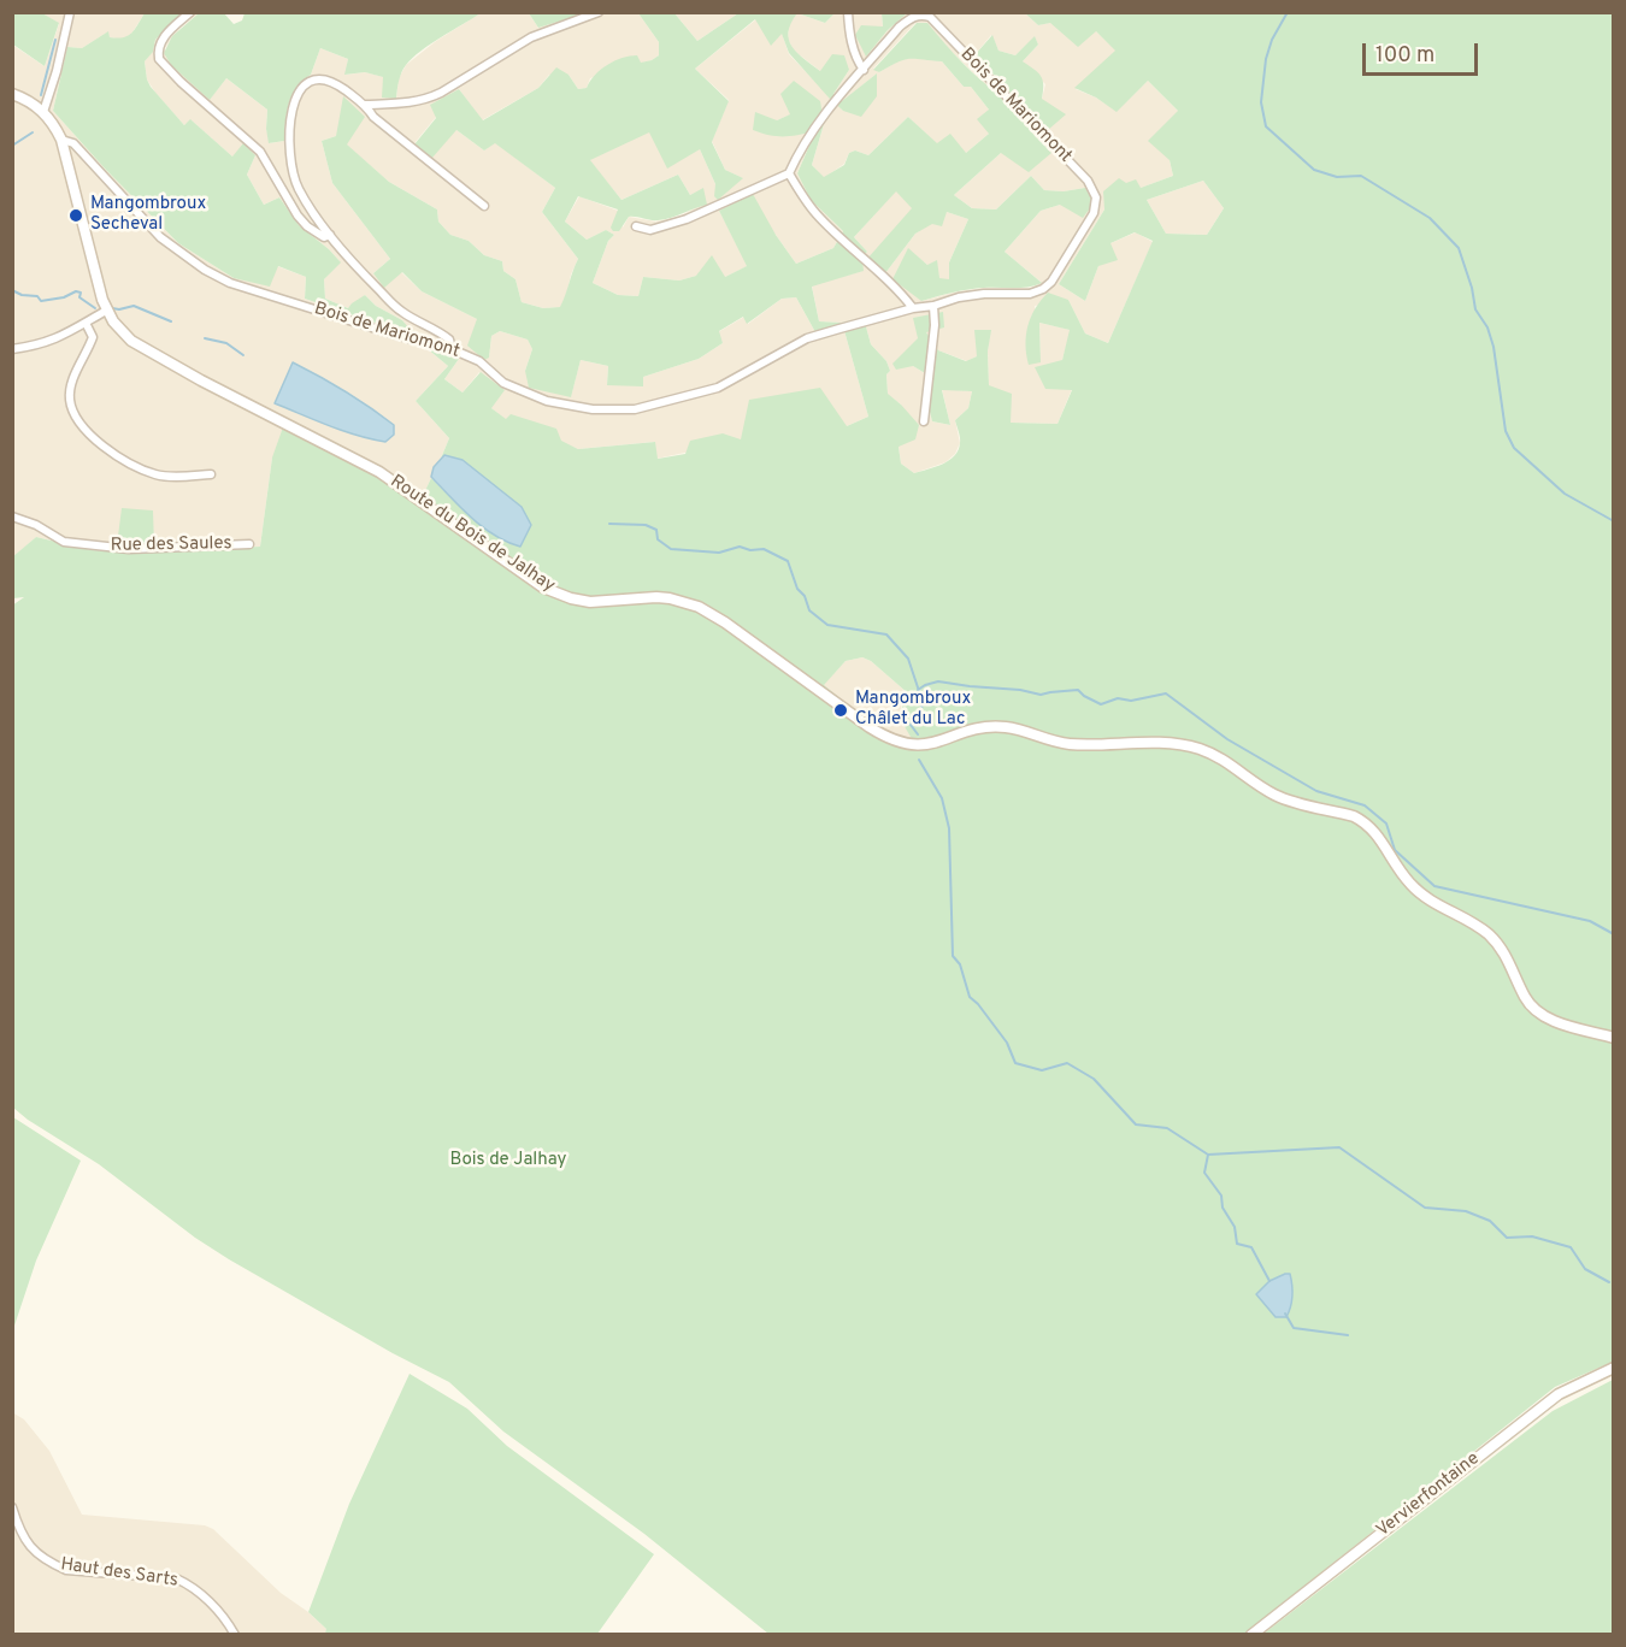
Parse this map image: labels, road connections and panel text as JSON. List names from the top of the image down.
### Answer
{
  "streets": {
    "main road": ["Route du Bois de Jalhay", "Vervierfontaine"],
    "street": ["Bois de Mariomont", "Rue des Saules", "Haut des Sarts"]
  },
  "crossings": [
    ["Bois de Mariomont", "Route du Bois de Jalhay"]
  ],
  "parks": ["Bois de Jalhay"],
  "places": ["Mangombroux Secheval", "Mangombroux Châlet du Lac"],
  "scale_bar": "100 m"
}
